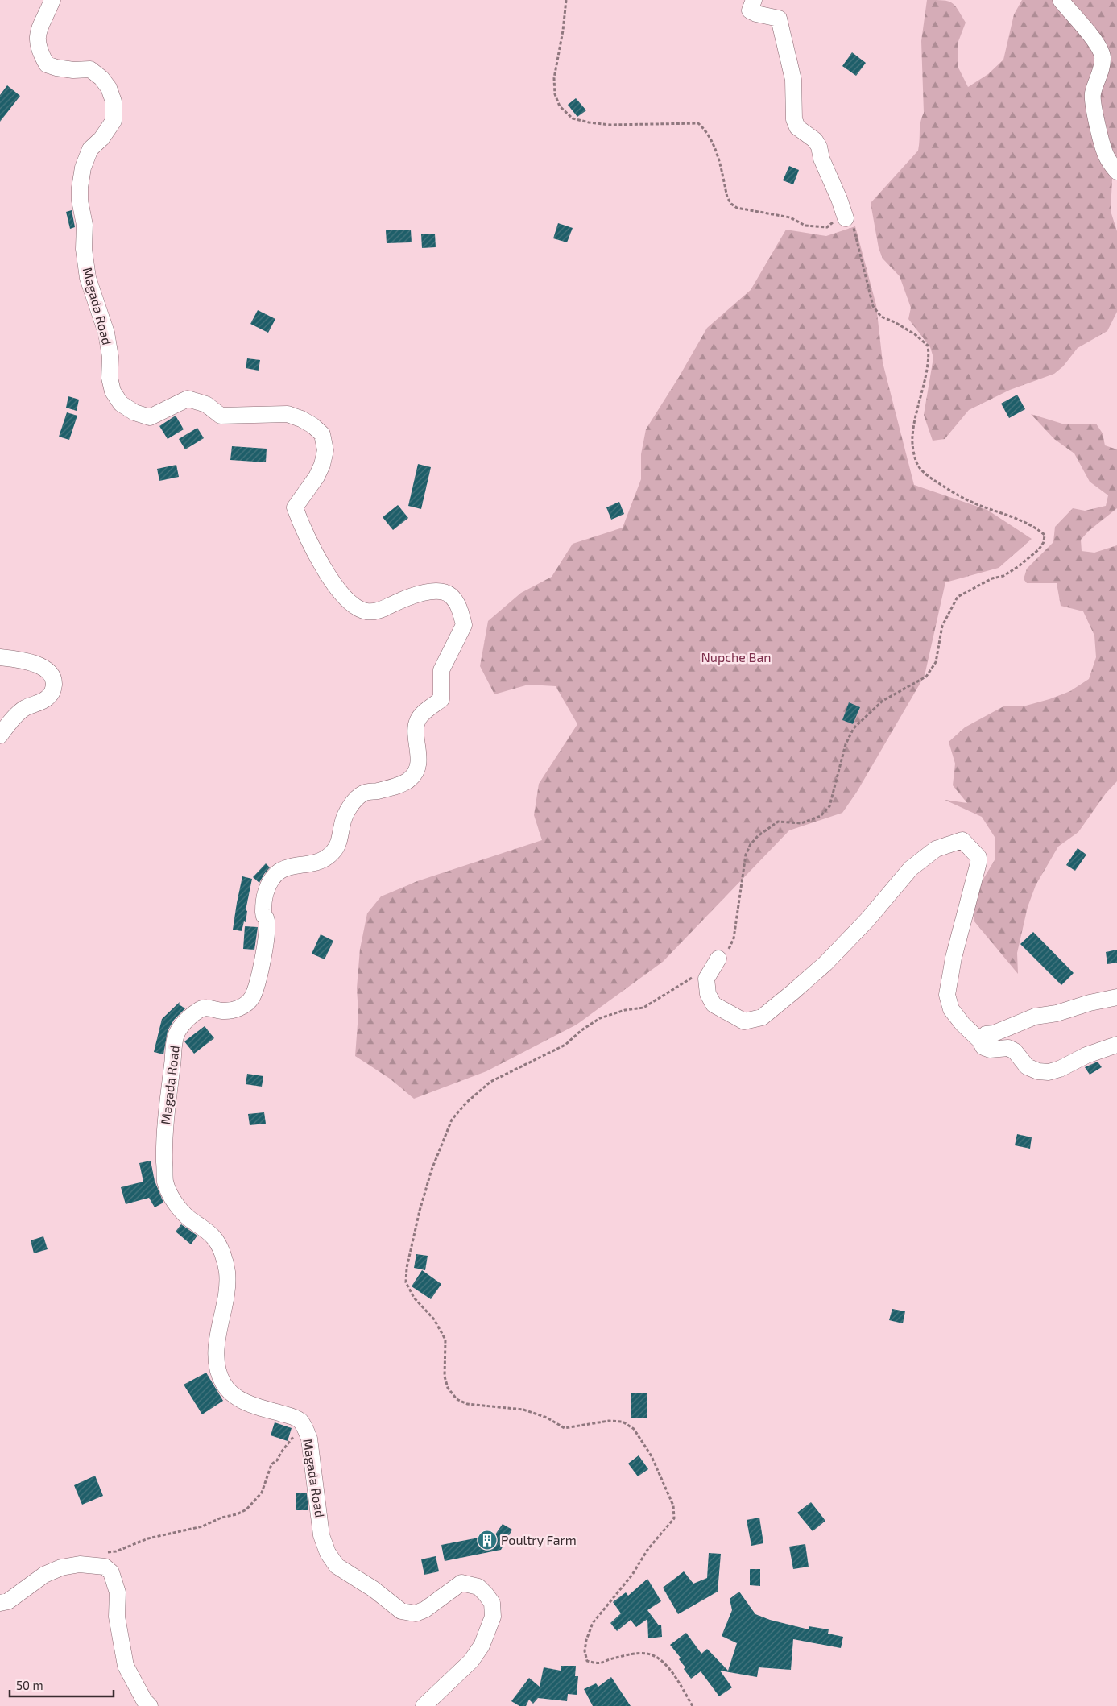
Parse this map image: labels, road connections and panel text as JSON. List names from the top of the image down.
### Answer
{
  "streets": {
    "street": ["Magada Road"]
  },
  "parks": ["Nupche Ban"],
  "places": {
    "building": ["Poultry Farm"]
  },
  "scale_bar": "50 m"
}
